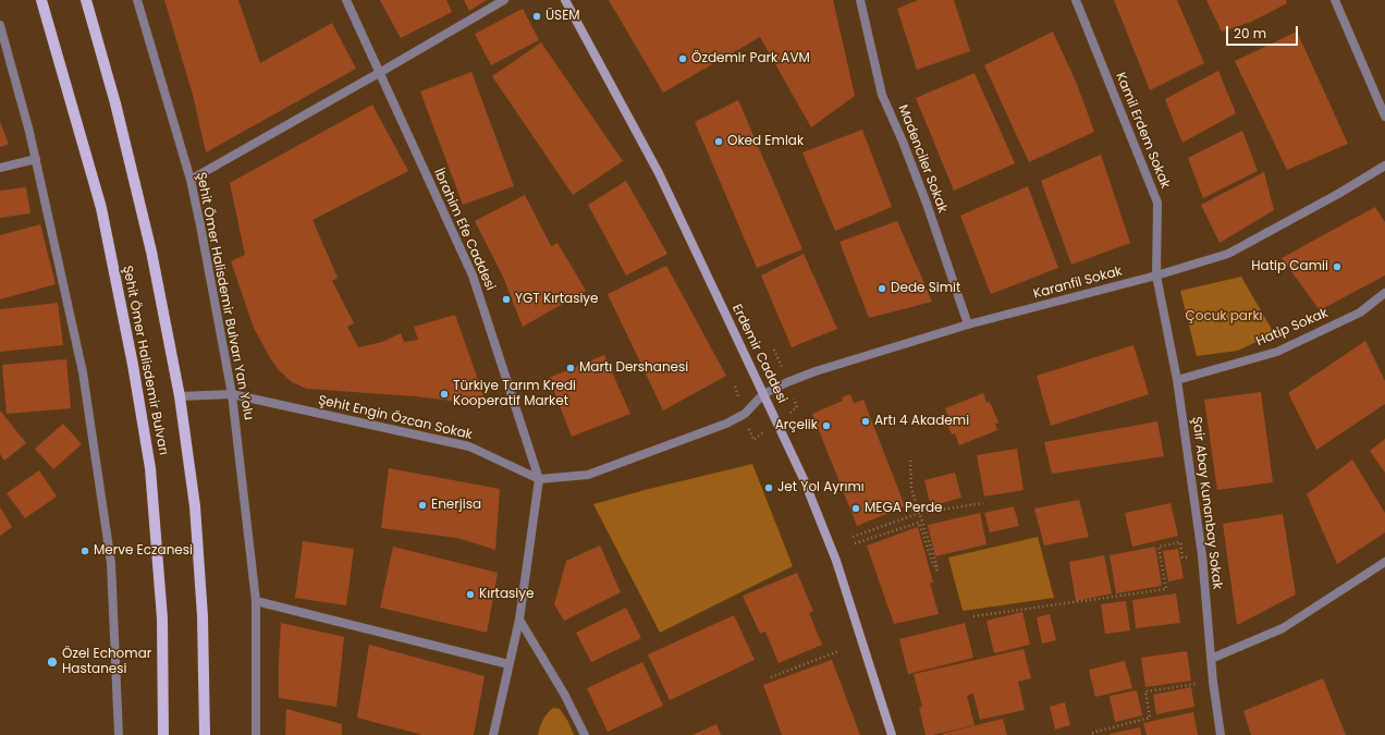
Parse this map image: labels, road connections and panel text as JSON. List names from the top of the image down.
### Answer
{
  "streets": {
    "main road": ["Erdemir Caddesi", "Şehit Ömer Halisdemir Bulvarı"],
    "street": [
      "Kamil Erdem Sokak",
      "Madenciler Sokak",
      "İbrahim Efe Caddesi",
      "Karanfil Sokak",
      "Şehit Ömer Halisdemir Bulvarı Yan Yolu",
      "Hatip Sokak",
      "Şehit Engin Özcan Sokak",
      "Şair Abay Kunanbay Sokak"
    ]
  },
  "crossings": [
    ["Kamil Erdem Sokak", "Karanfil Sokak"],
    ["Kamil Erdem Sokak", "Şair Abay Kunanbay Sokak"],
    ["Madenciler Sokak", "Karanfil Sokak"],
    ["İbrahim Efe Caddesi", "Şehit Engin Özcan Sokak"],
    ["Karanfil Sokak", "Erdemir Caddesi"],
    ["Karanfil Sokak", "Şair Abay Kunanbay Sokak"],
    ["Şehit Ömer Halisdemir Bulvarı Yan Yolu", "Şehit Engin Özcan Sokak"],
    ["Hatip Sokak", "Şair Abay Kunanbay Sokak"],
    ["Şehit Ömer Halisdemir Bulvarı", "Şehit Engin Özcan Sokak"]
  ],
  "parks": ["Çocuk parkı"],
  "places": [
    "ÜSEM",
    "Özdemir Park AVM",
    "Oked Emlak",
    "Hatip Camii",
    "Dede Simit",
    "YGT Kırtasiye",
    "Martı Dershanesi",
    "Türkiye Tarım Kredi Kooperatif Market",
    "Artı 4 Akademi",
    "Arçelik",
    "Jet Yol Ayrımı",
    "Enerjisa",
    "MEGA Perde",
    "Merve Eczanesi",
    "Kırtasiye",
    "Özel Echomar Hastanesi"
  ],
  "scale_bar": "20 m"
}
